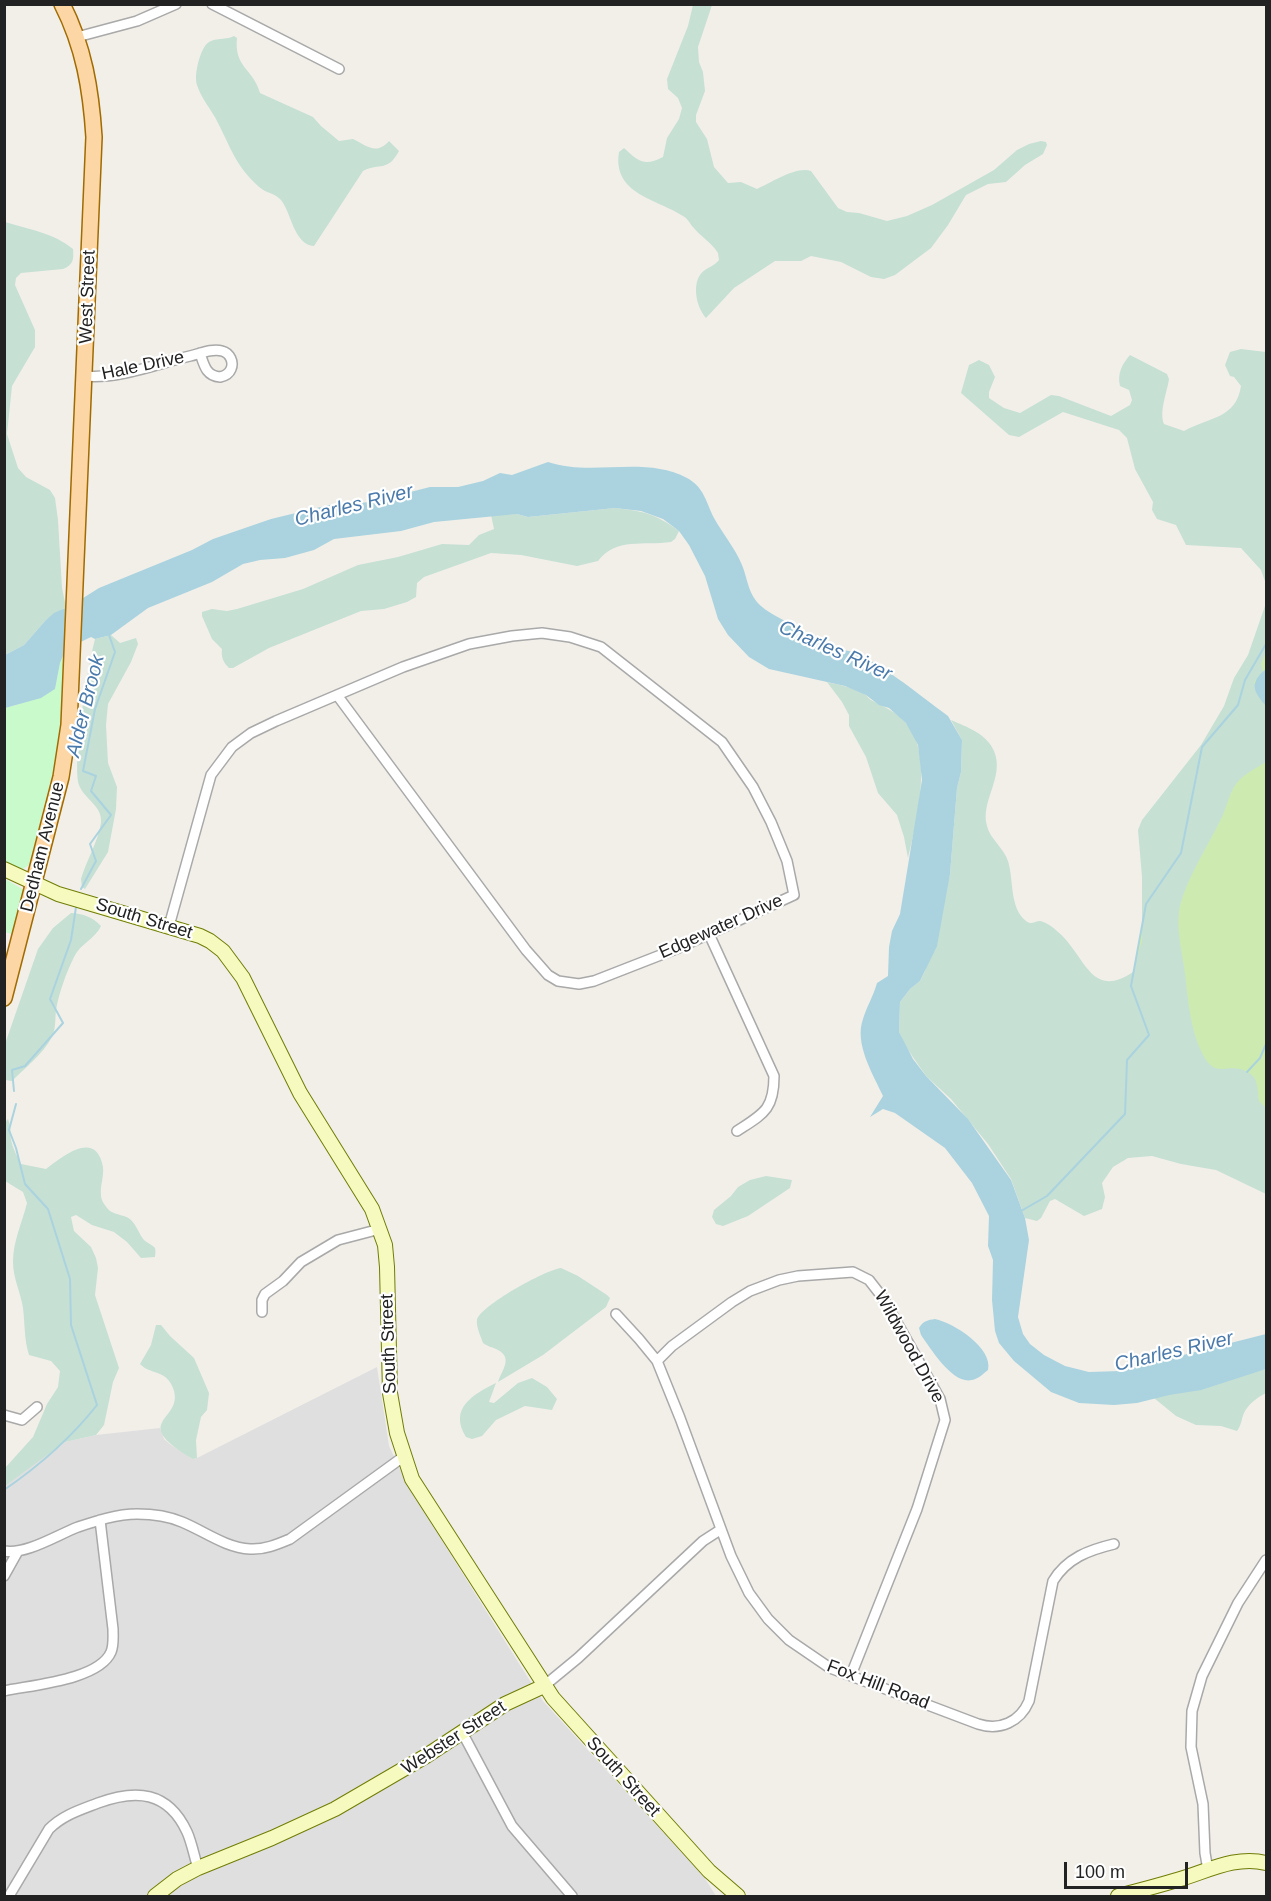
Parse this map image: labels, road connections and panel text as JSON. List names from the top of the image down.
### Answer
{
  "streets": {
    "main road": ["West Street", "Dedham Avenue"],
    "street": [
      "Hale Drive",
      "South Street",
      "Edgewater Drive",
      "Wildwood Drive",
      "Fox Hill Road",
      "Webster Street"
    ]
  },
  "crossings": [
    ["West Street", "Hale Drive"],
    ["West Street", "Dedham Avenue"],
    ["Dedham Avenue", "South Street"],
    ["South Street", "Edgewater Drive"],
    ["South Street", "Webster Street"],
    ["Wildwood Drive", "Fox Hill Road"],
    ["Fox Hill Road", "Webster Street"]
  ],
  "water": ["Charles River", "Alder Brook"],
  "scale_bar": "100 m"
}
